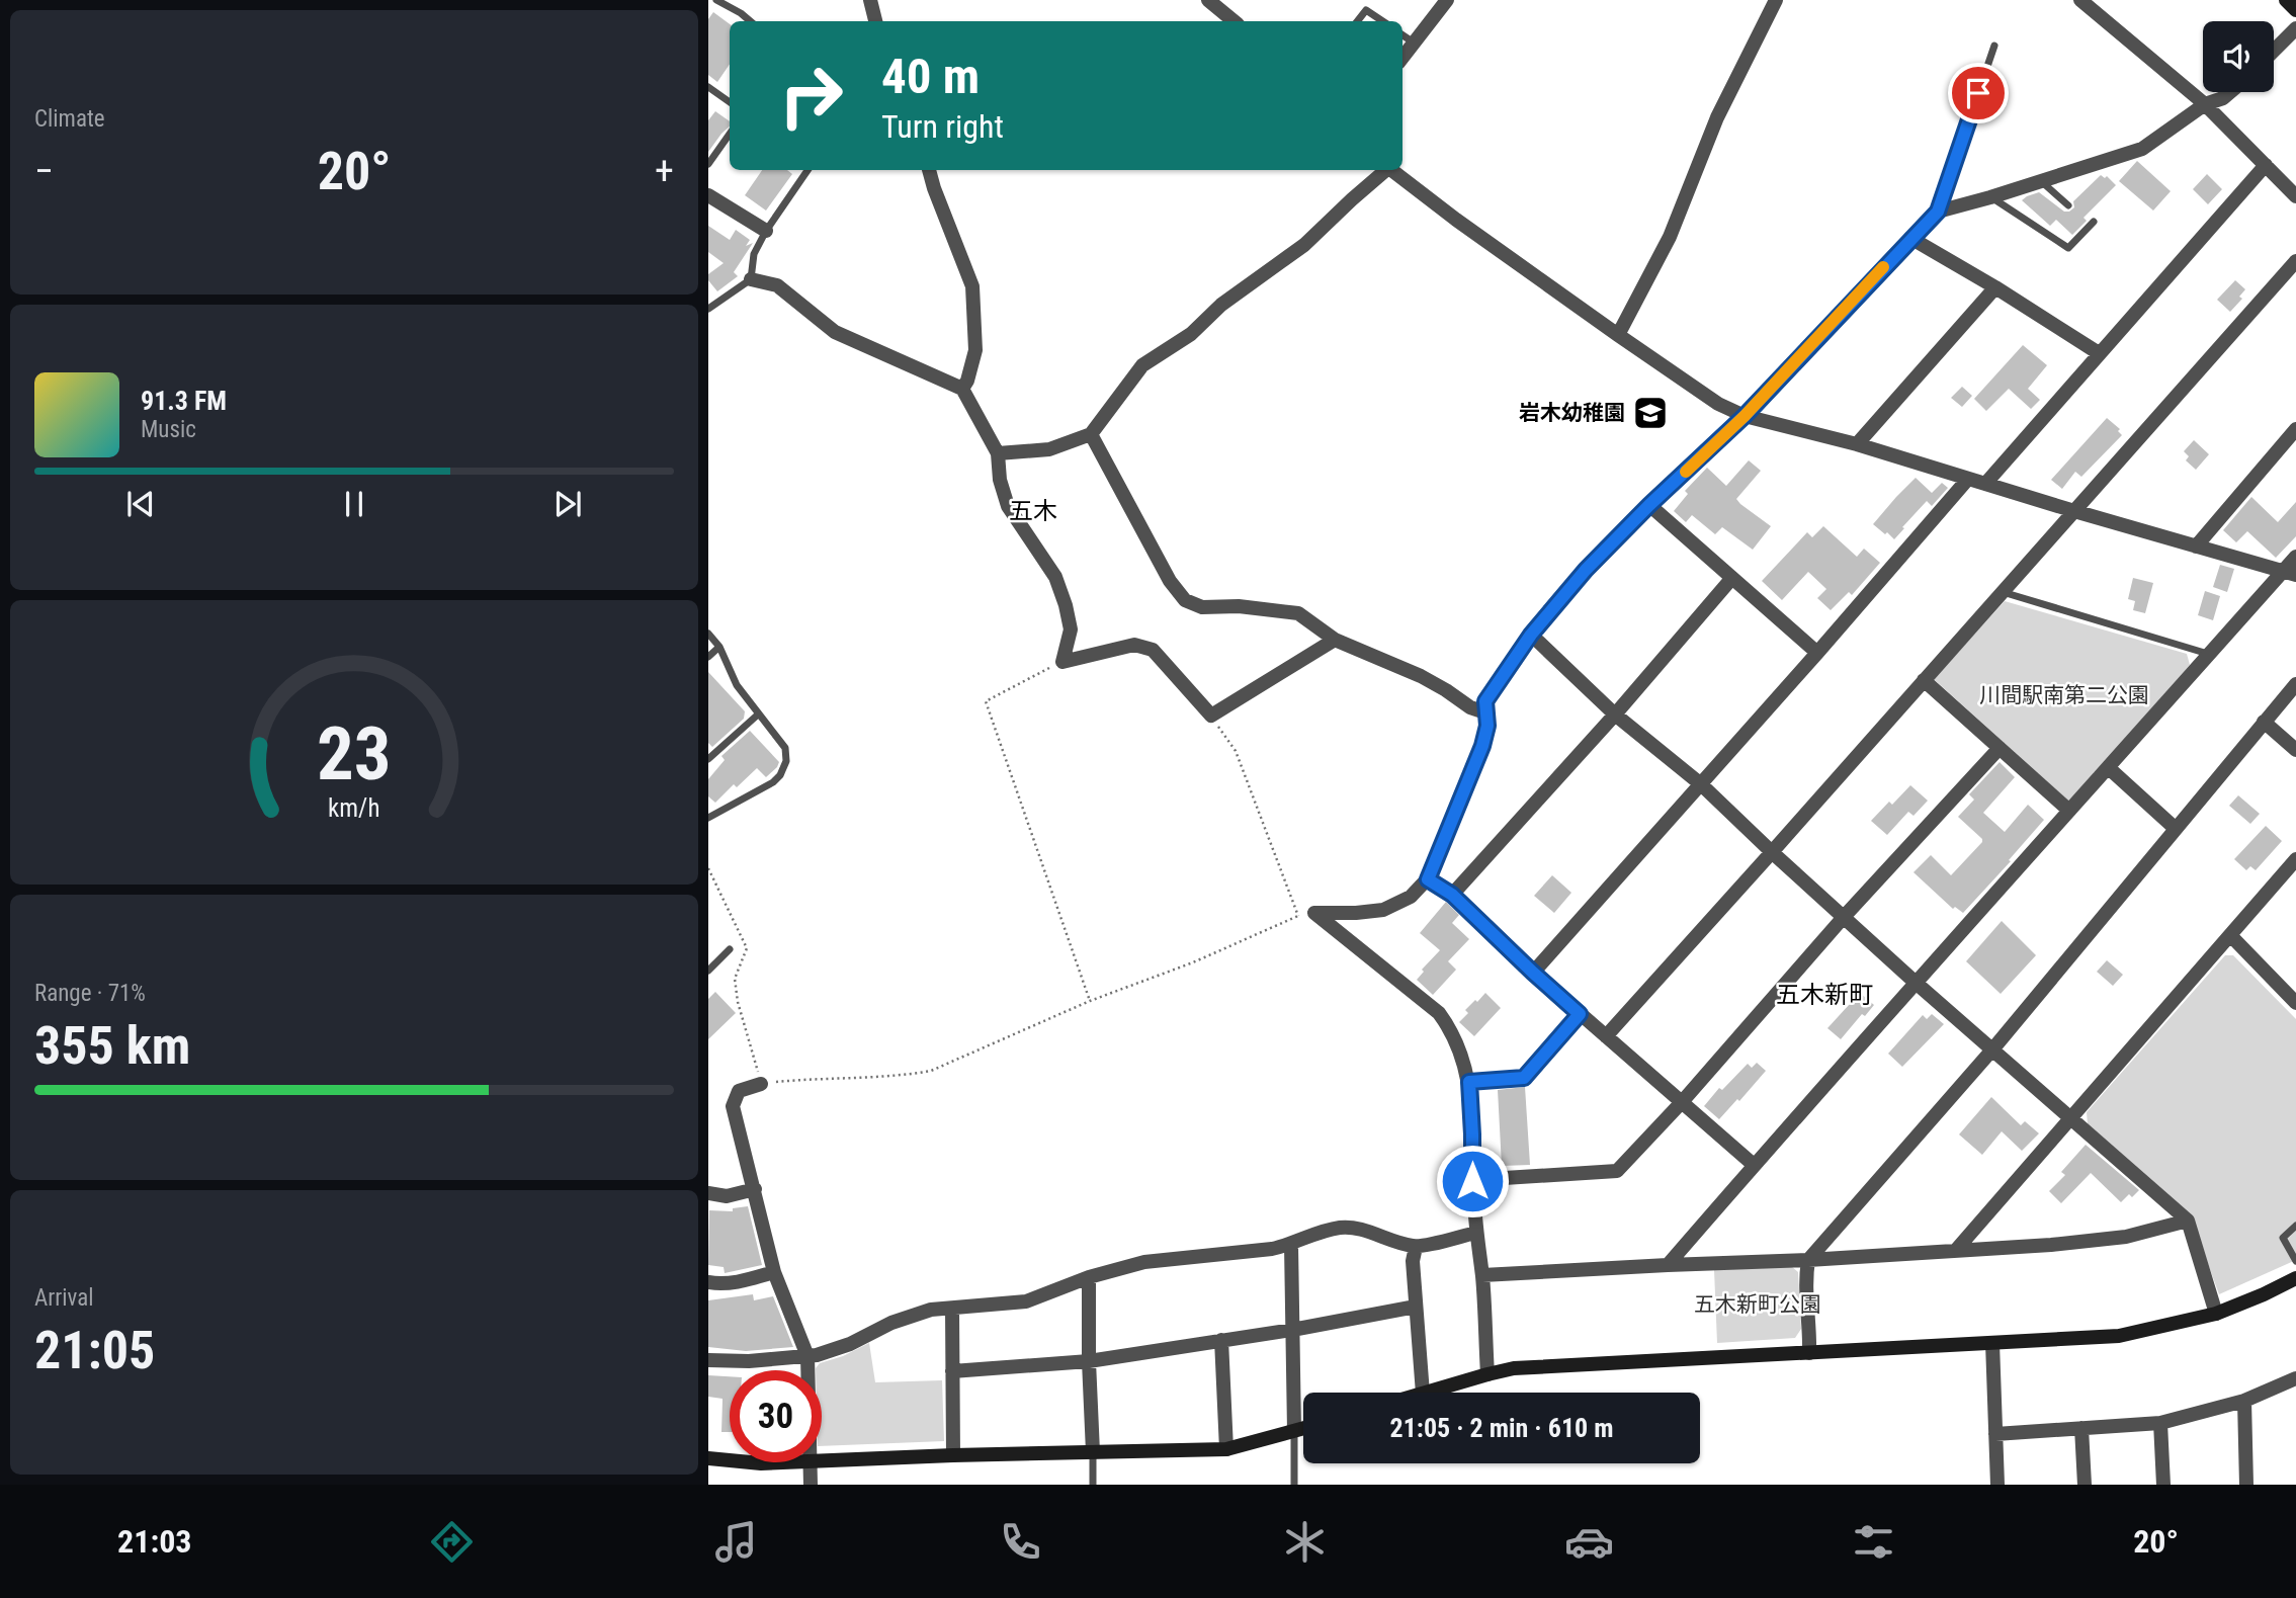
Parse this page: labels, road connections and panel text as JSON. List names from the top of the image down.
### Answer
{
  "districts": ["五木", "五木新町"],
  "parks": ["川間駅南第二公園", "五木新町公園"],
  "places": {
    "school or university": ["岩木幼稚園"]
  },
  "page": {
    "tile": [
      "Climate",
      ["Range · 71%", "355 km"],
      ["Arrival", "21:05"]
    ],
    "turn": ["40 m", "Turn right"],
    "heat": ["−", "20°", "+"],
    "song": ["91.3 FM", "Music"],
    "limit": "30",
    "trip": "21:05 · 2 min · 610 m",
    "tabs": ["21:03", "20°"],
    "gauge": ["23", "km/h"]
  }
}
